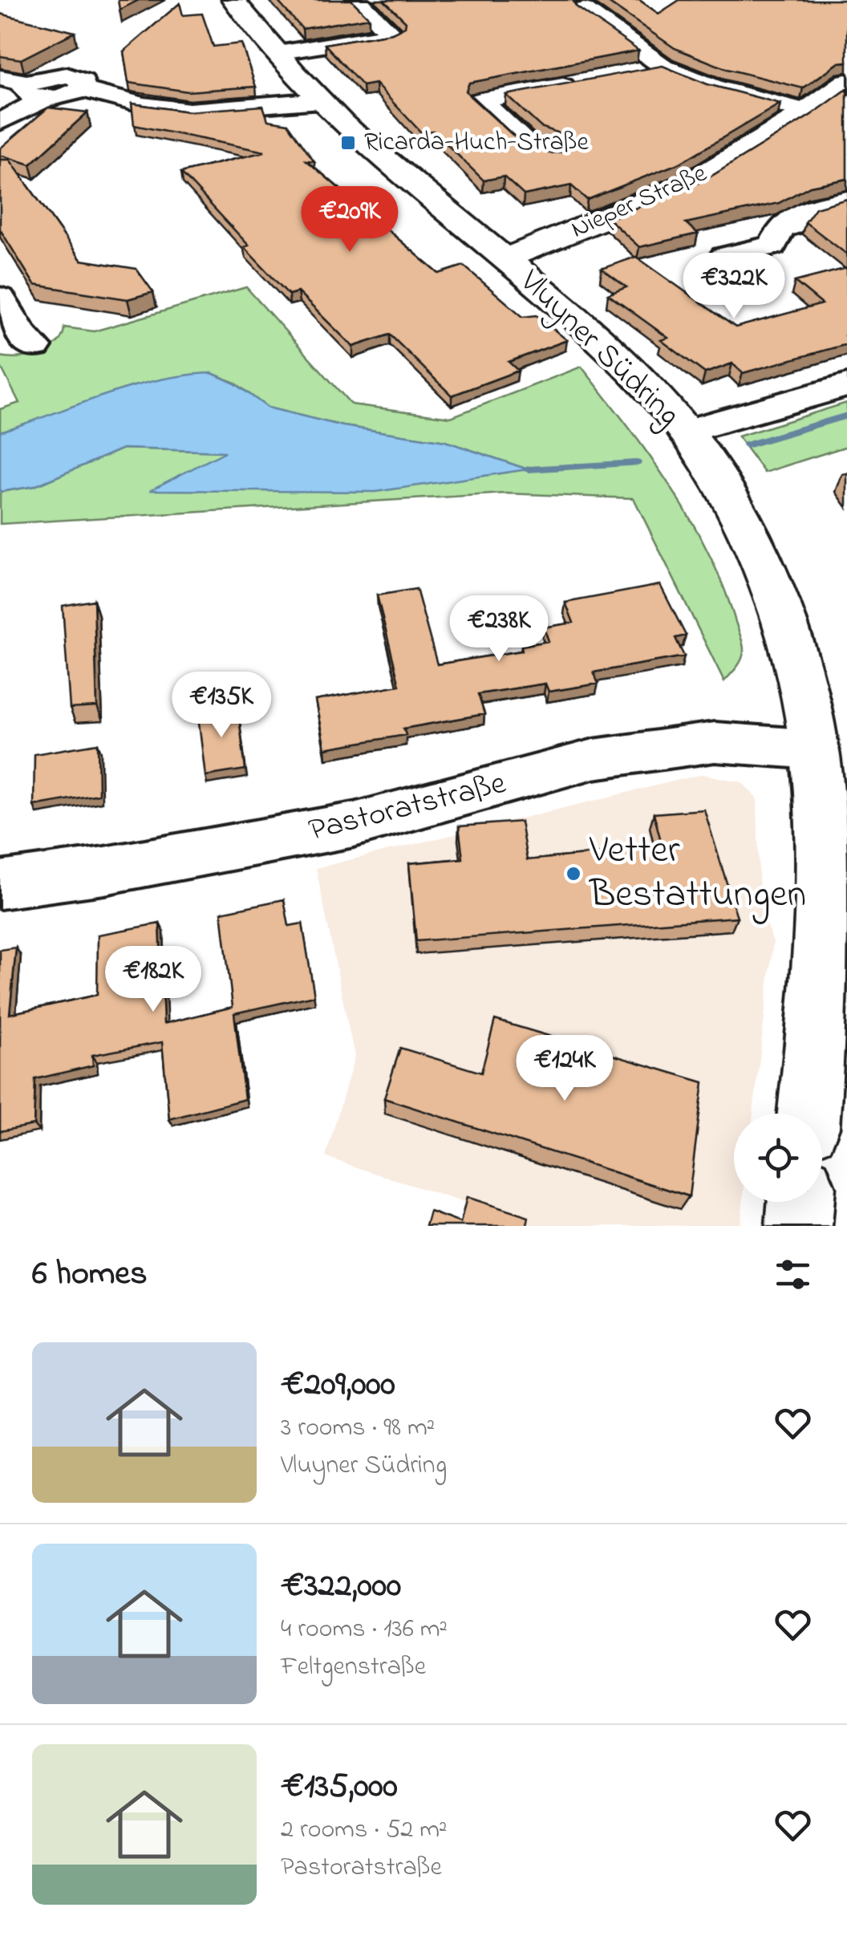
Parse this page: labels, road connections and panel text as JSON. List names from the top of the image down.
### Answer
{
  "streets": {
    "street": ["Nieper Straße", "Vluyner Südring", "Pastoratstraße"]
  },
  "crossings": [
    ["Nieper Straße", "Vluyner Südring"],
    ["Vluyner Südring", "Pastoratstraße"]
  ],
  "places": {
    "transit": ["Ricarda-Huch-Straße"],
    "other": ["Vetter Bestattungen"]
  },
  "page": {
    "price": [
      "€209K",
      "€322K",
      "€238K",
      "€135K",
      "€182K",
      "€124K"
    ],
    "heading": "6 homes",
    "list": [
      {
        "name": "€209,000",
        "note": "3 rooms · 98 m² · Vluyner Südring"
      },
      {
        "name": "€322,000",
        "note": "4 rooms · 136 m² · Feltgenstraße"
      },
      {
        "name": "€135,000",
        "note": "2 rooms · 52 m² · Pastoratstraße"
      }
    ]
  }
}
